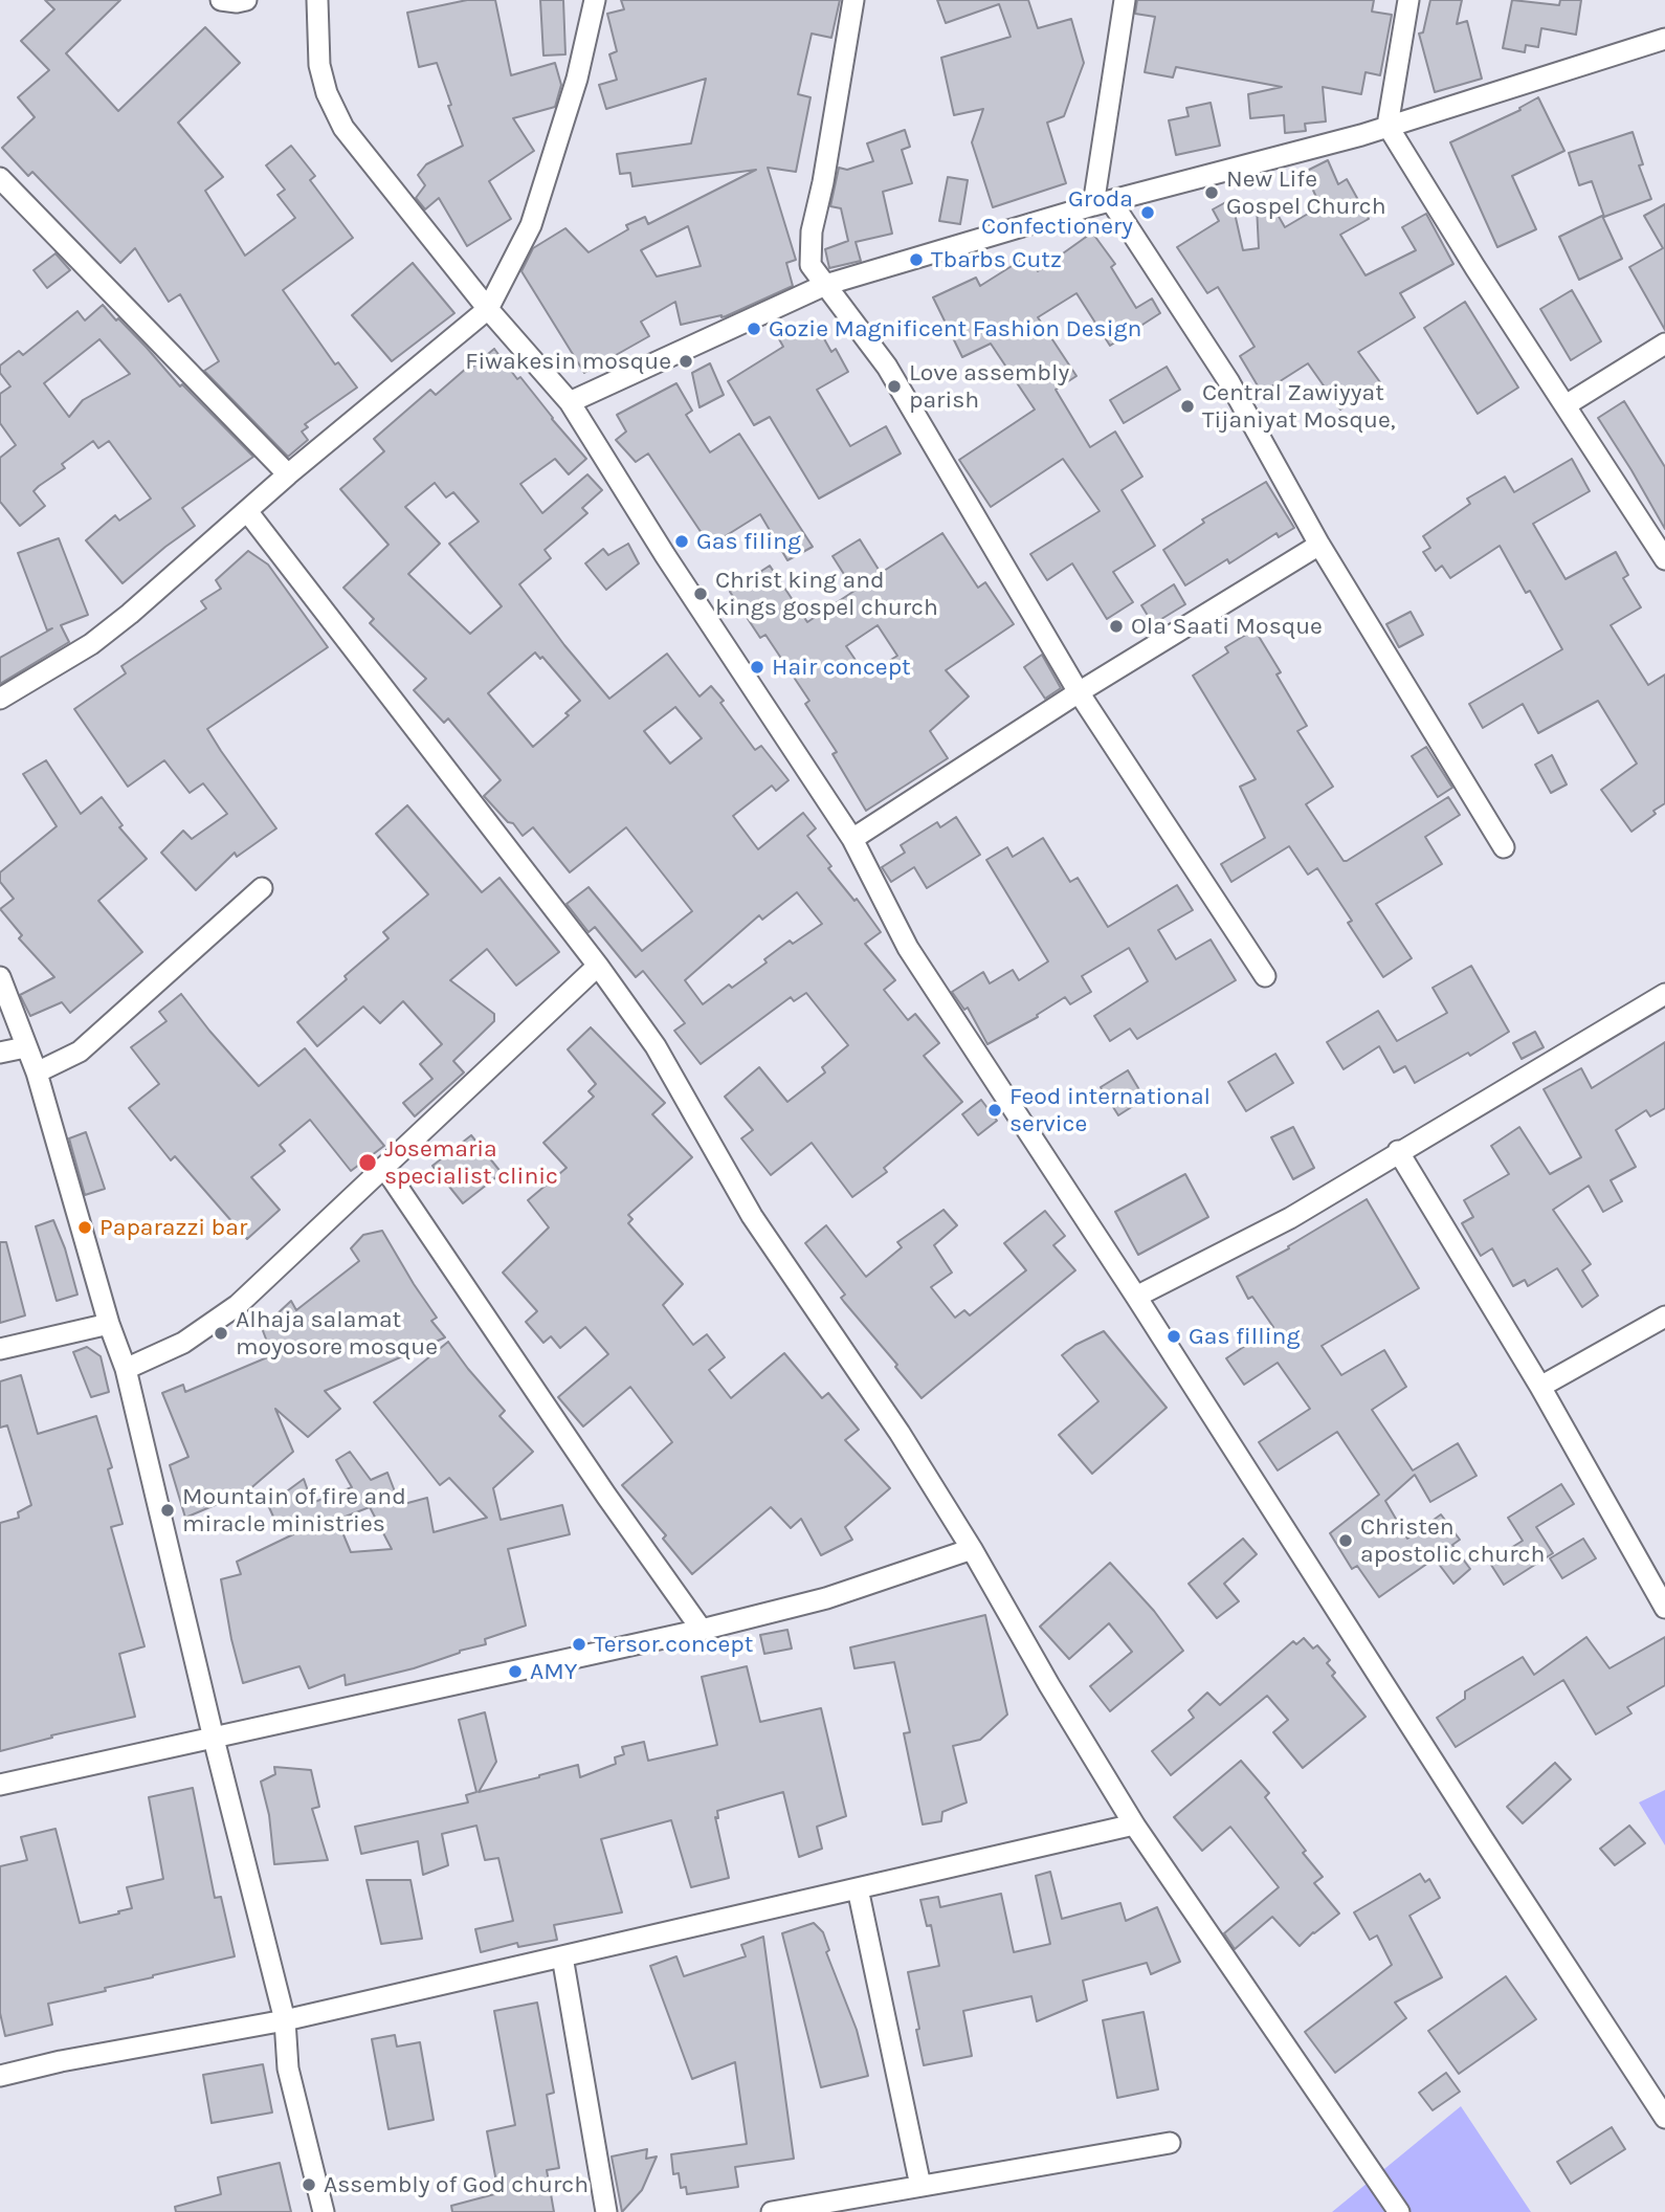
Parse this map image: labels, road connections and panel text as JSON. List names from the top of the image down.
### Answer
{
  "places": [
    "New Life Gospel Church",
    "Groda Confectionery",
    "Tbarbs Cutz",
    "Gozie Magnificent Fashion Design",
    "Fiwakesin mosque",
    "Love assembly parish",
    "Central Zawiyyat Tijaniyat Mosque,",
    "Gas filing",
    "Christ king and kings gospel church",
    "Ola Saati Mosque",
    "Hair concept",
    "Feod international service",
    "Josemaria specialist clinic",
    "Paparazzi bar",
    "Alhaja salamat moyosore mosque",
    "Gas filling",
    "Mountain of fire and miracle ministries",
    "Christen apostolic church",
    "Tersor concept",
    "AMY",
    "Assembly of God church"
  ]
}
